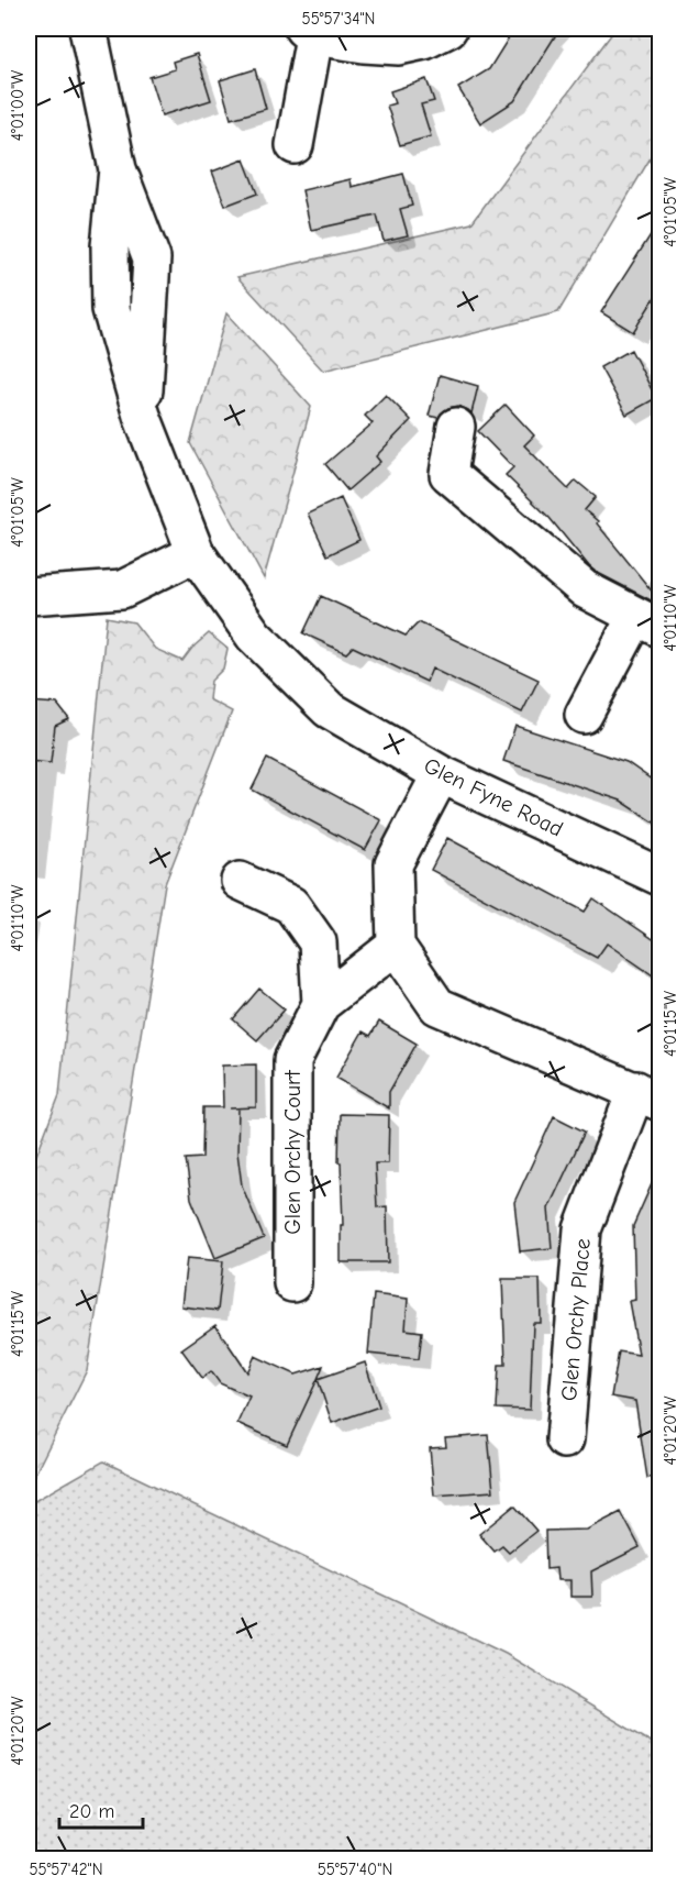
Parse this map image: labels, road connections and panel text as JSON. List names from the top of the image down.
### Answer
{
  "streets": {
    "street": ["Glen Fyne Road", "Glen Orchy Court", "Glen Orchy Place"]
  },
  "scale_bar": "20 m",
  "coordinates": [
    "55°57'34\"N",
    "4°01'00\"W",
    "4°01'05\"W",
    "4°01'10\"W",
    "4°01'15\"W",
    "4°01'20\"W",
    "55°57'42\"N",
    "55°57'40\"N"
  ]
}
